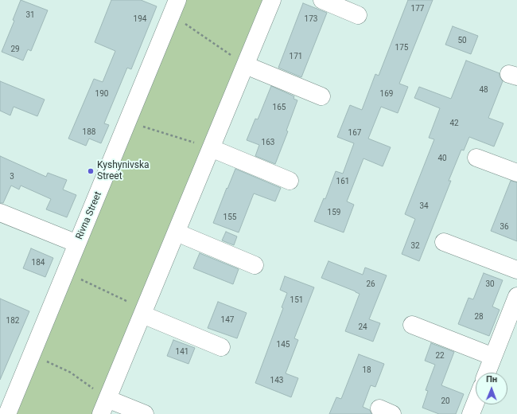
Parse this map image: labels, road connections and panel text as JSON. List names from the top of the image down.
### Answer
{
  "streets": {
    "street": ["Rivna Street"]
  },
  "places": ["Kyshynivska Street"],
  "house_numbers": [
    "177",
    "31",
    "194",
    "173",
    "50",
    "175",
    "29",
    "171",
    "48",
    "190",
    "169",
    "165",
    "42",
    "188",
    "167",
    "163",
    "40",
    "3",
    "161",
    "34",
    "159",
    "155",
    "36",
    "32",
    "184",
    "26",
    "30",
    "151",
    "28",
    "147",
    "182",
    "24",
    "145",
    "141",
    "22",
    "18",
    "143",
    "20"
  ],
  "north": "top"
}
